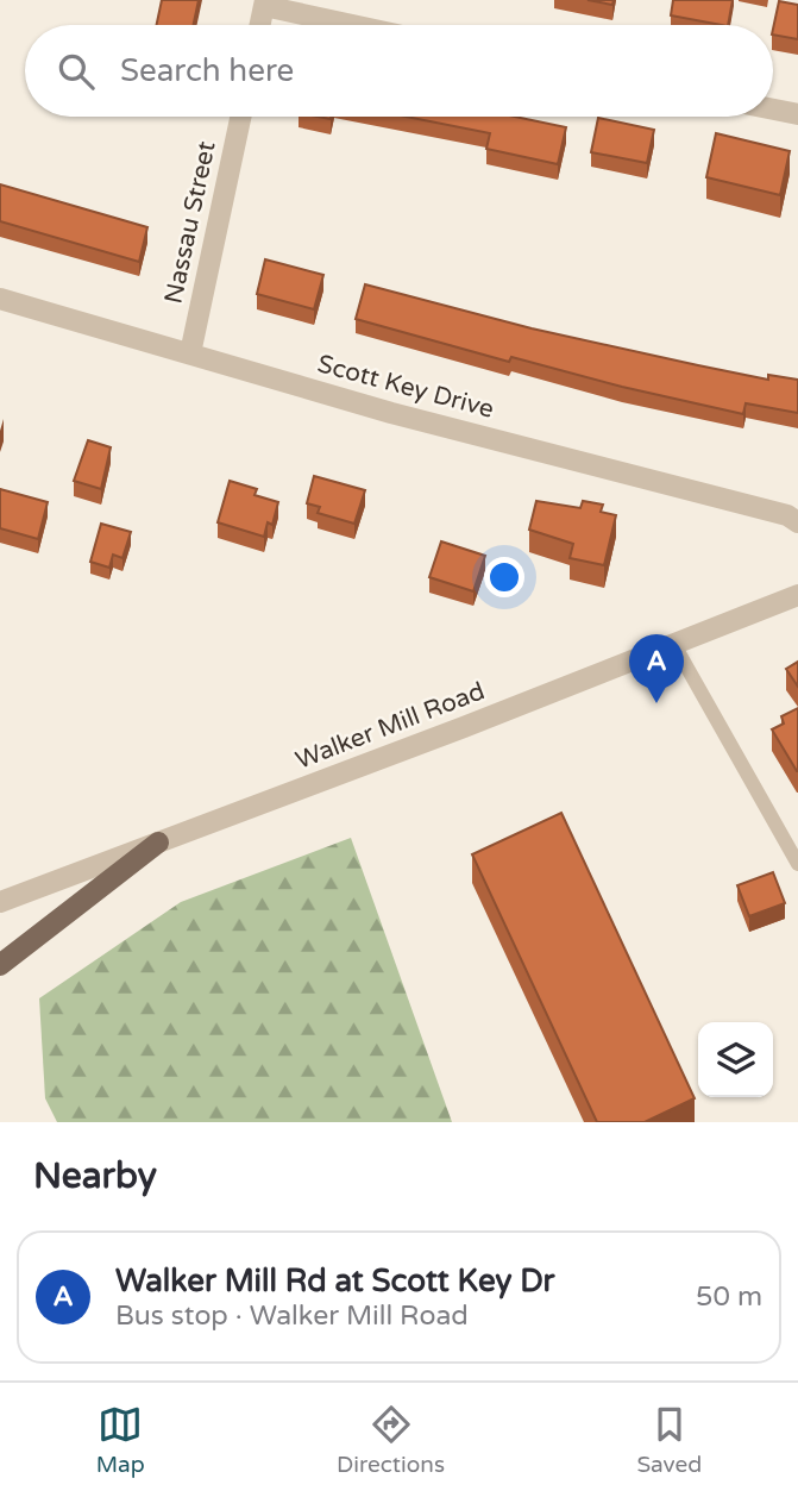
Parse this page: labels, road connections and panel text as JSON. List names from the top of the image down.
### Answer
{
  "streets": {
    "street": ["Nassau Street", "Scott Key Drive", "Walker Mill Road"]
  },
  "crossings": [
    ["Nassau Street", "Scott Key Drive"]
  ],
  "page": {
    "search": "Search here",
    "pins": "A",
    "heading": "Nearby",
    "list": [
      {
        "mark": "A",
        "name": "Walker Mill Rd at Scott Key Dr",
        "note": "Bus stop · Walker Mill Road",
        "value": "50 m"
      }
    ],
    "nav": ["Map", "Directions", "Saved"]
  }
}
